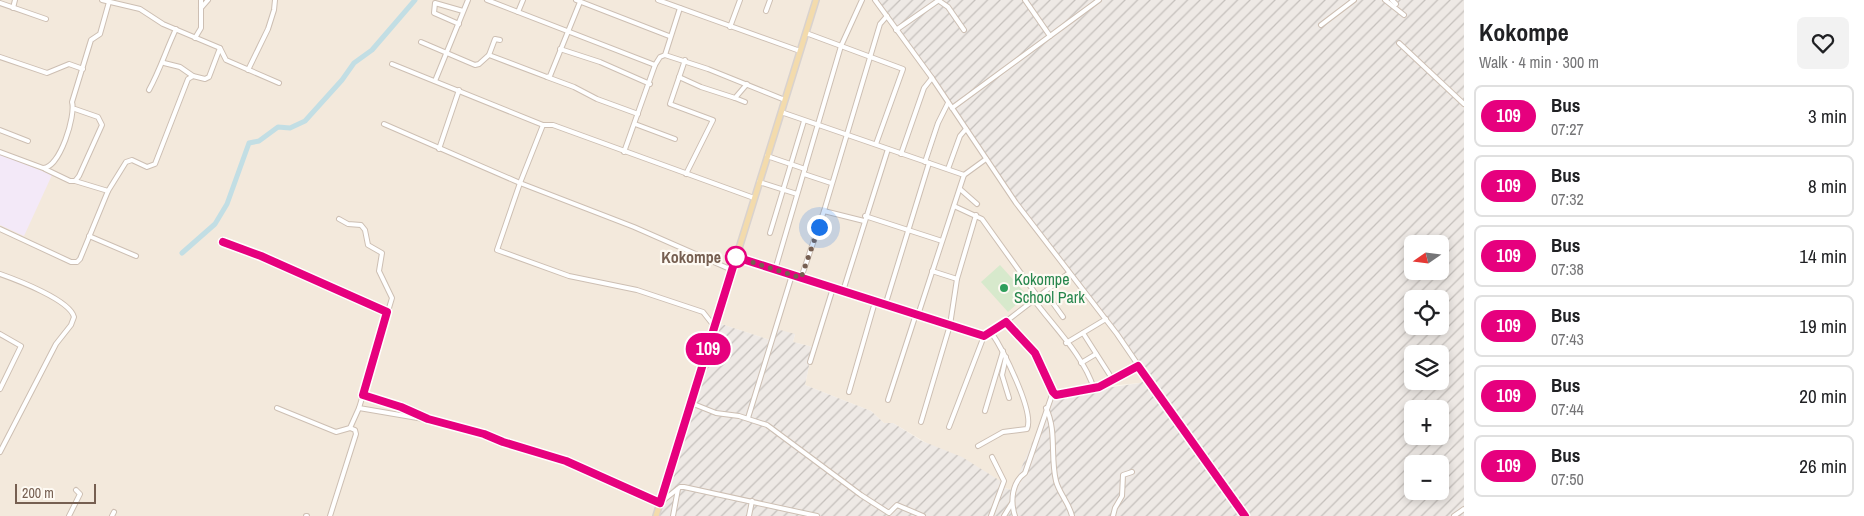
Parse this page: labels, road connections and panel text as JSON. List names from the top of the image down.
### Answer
{
  "places": ["Kokompe", "Kokompe School Park"],
  "lines": ["bus line 109"],
  "scale_bar": "200 m",
  "north": "left",
  "page": {
    "on_map": "109",
    "heading": ["Kokompe", "Walk · 4 min · 300 m"],
    "list": [
      {
        "mark": "109",
        "name": "Bus",
        "note": "07:27",
        "value": "3 min"
      },
      {
        "mark": "109",
        "name": "Bus",
        "note": "07:32",
        "value": "8 min"
      },
      {
        "mark": "109",
        "name": "Bus",
        "note": "07:38",
        "value": "14 min"
      },
      {
        "mark": "109",
        "name": "Bus",
        "note": "07:43",
        "value": "19 min"
      },
      {
        "mark": "109",
        "name": "Bus",
        "note": "07:44",
        "value": "20 min"
      },
      {
        "mark": "109",
        "name": "Bus",
        "note": "07:50",
        "value": "26 min"
      }
    ],
    "map_buttons": ["+", "−"],
    "scale": "200 m"
  }
}
